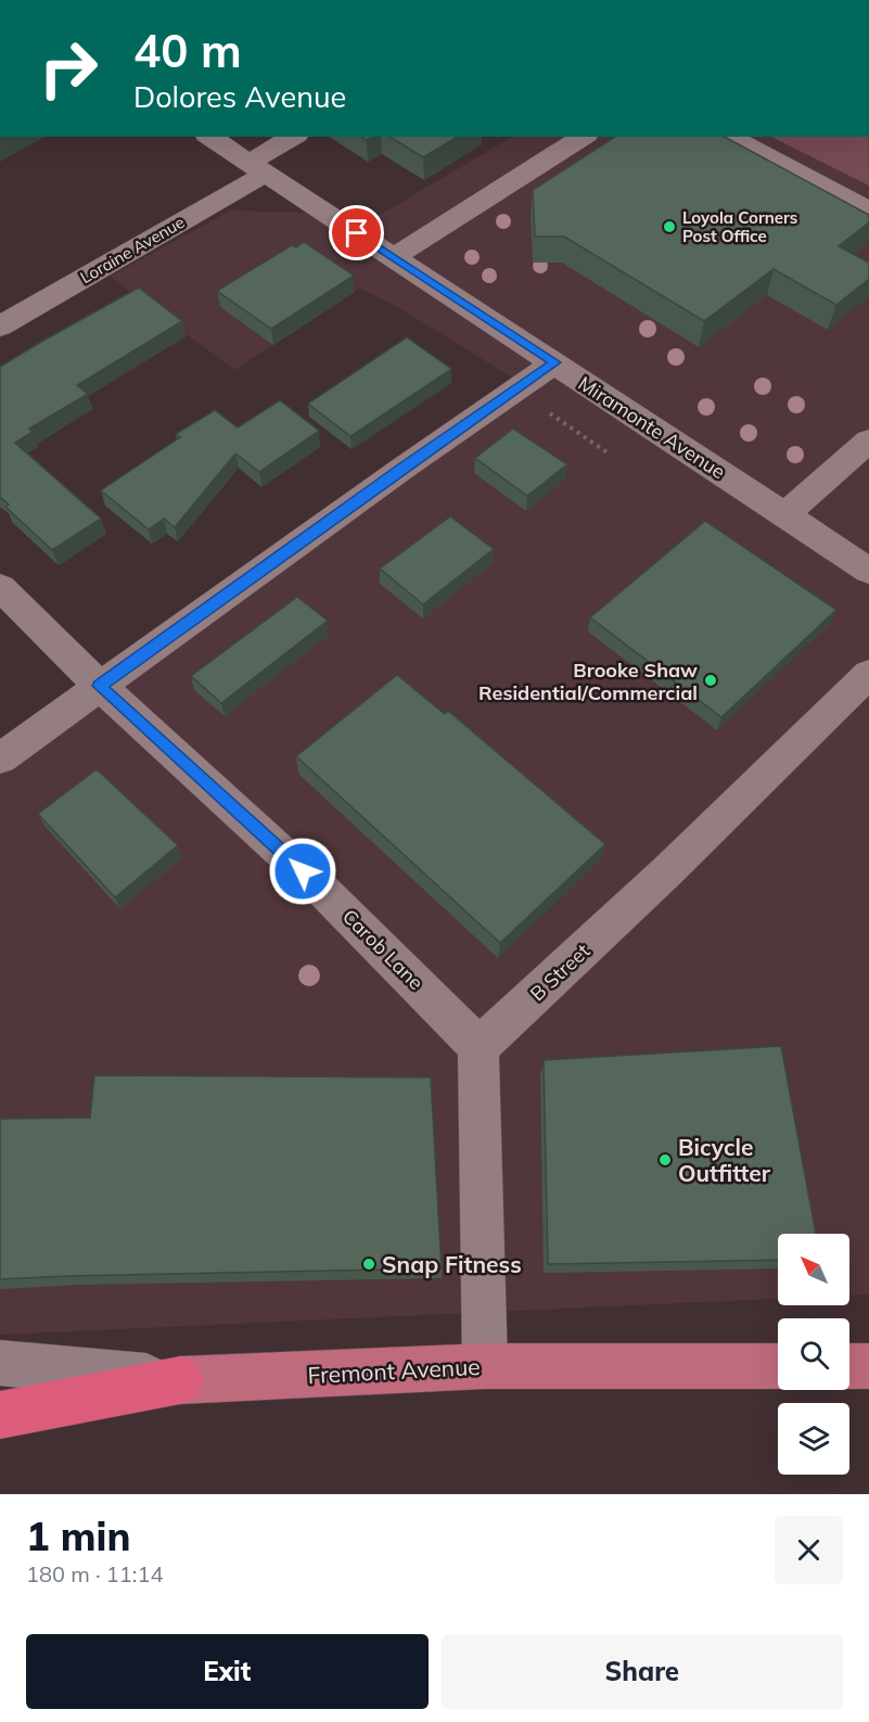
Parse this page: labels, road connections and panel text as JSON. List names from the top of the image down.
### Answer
{
  "streets": {
    "main road": ["Fremont Avenue"],
    "street": [
      "Loraine Avenue",
      "Miramonte Avenue",
      "Carob Lane",
      "B Street"
    ]
  },
  "crossings": [
    ["Loraine Avenue", "Miramonte Avenue"],
    ["Carob Lane", "B Street"]
  ],
  "places": [
    "Loyola Corners Post Office",
    "Brooke Shaw Residential/Commercial",
    "Bicycle Outfitter",
    "Snap Fitness"
  ],
  "north": "top left",
  "page": {
    "turn": ["40 m", "Dolores Avenue"],
    "heading": ["1 min", "180 m · 11:14"],
    "buttons": ["Exit", "Share"]
  }
}
